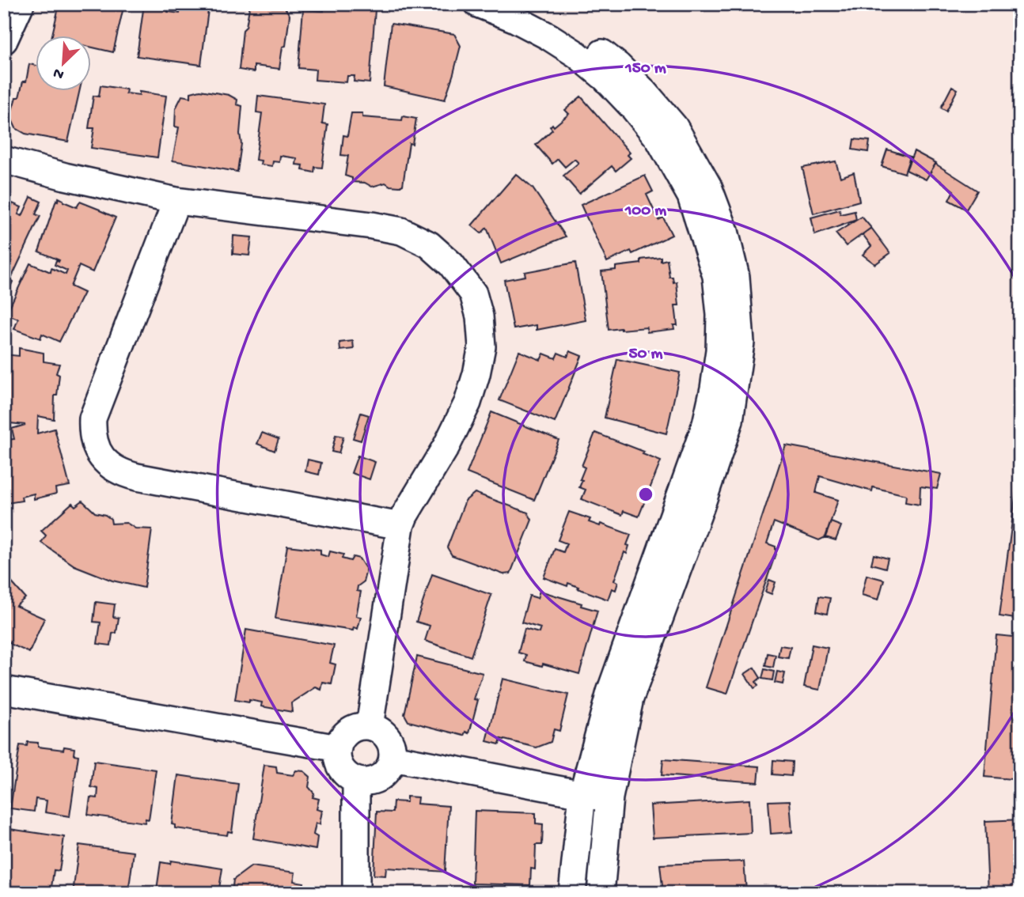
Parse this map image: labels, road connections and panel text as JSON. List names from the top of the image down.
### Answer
{
  "north": "bottom left",
  "rings": ["150 m", "100 m", "50 m"]
}
